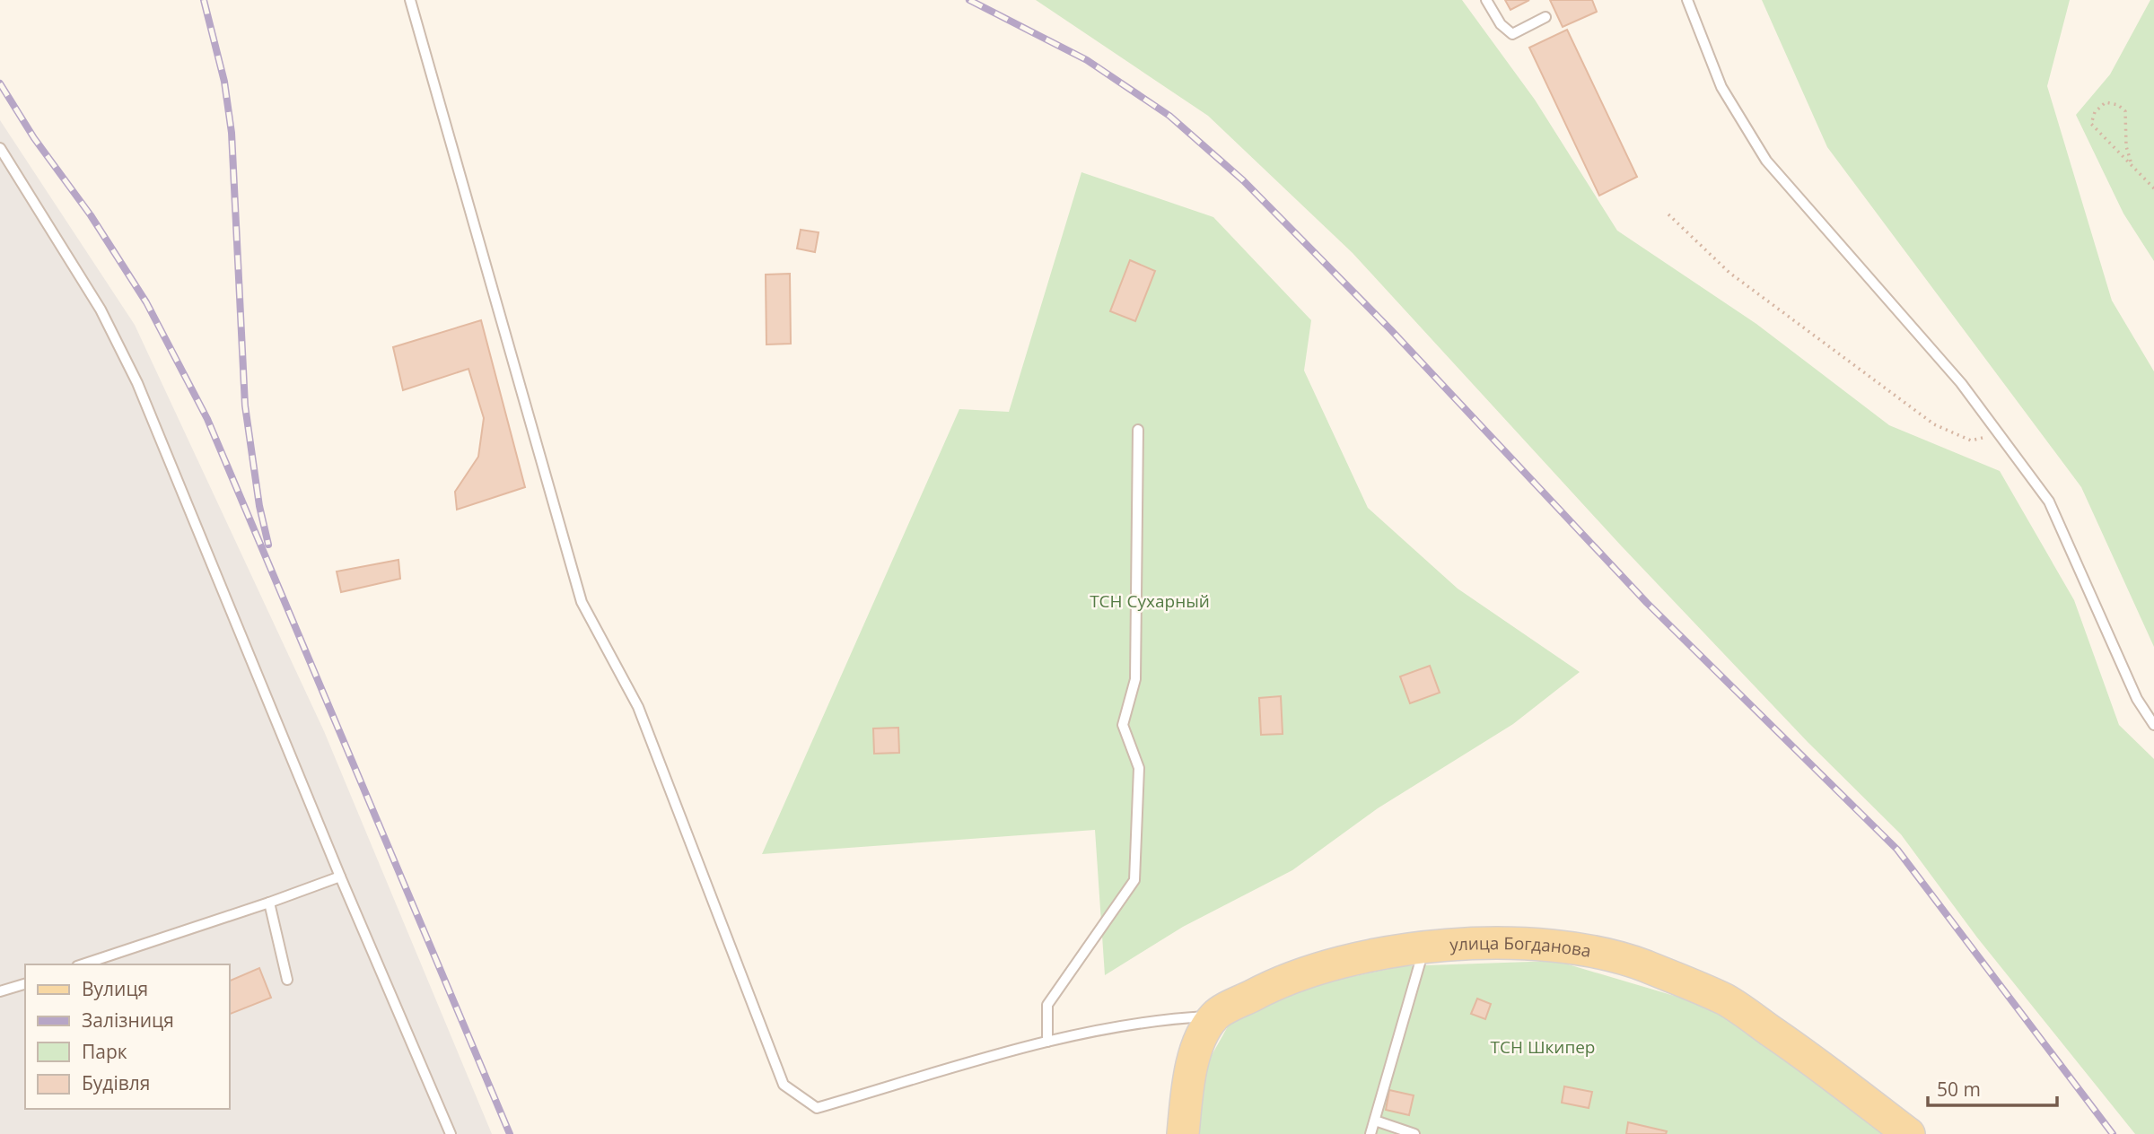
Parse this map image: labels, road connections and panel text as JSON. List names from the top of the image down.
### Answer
{
  "streets": {
    "main road": ["улица Богданова"]
  },
  "parks": ["ТСН Сухарный", "ТСН Шкипер"],
  "legend": [
    "Вулиця",
    "Залізниця",
    "Парк",
    "Будівля"
  ],
  "scale_bar": "50 m"
}
